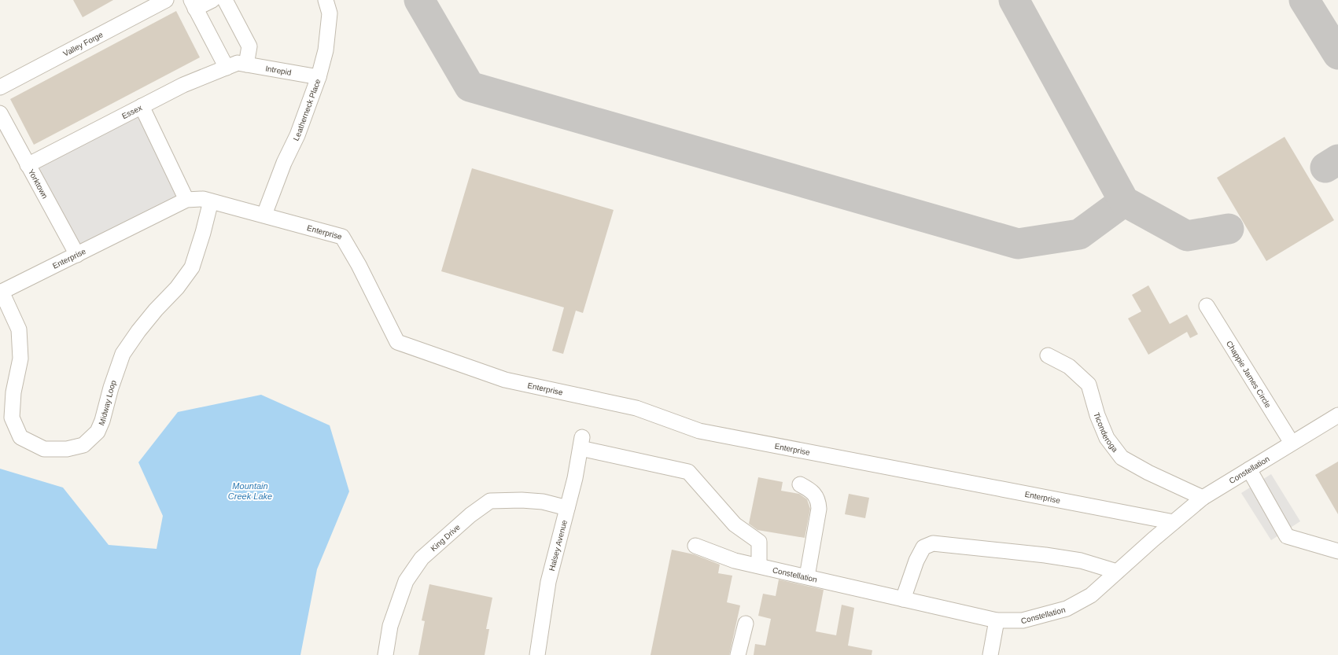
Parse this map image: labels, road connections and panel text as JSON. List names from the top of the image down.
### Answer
{
  "streets": {
    "lane": [
      "Valley Forge",
      "Intrepid",
      "Leatherneck Place",
      "Essex",
      "Yorktown",
      "Enterprise",
      "Chappie James Circle",
      "Midway Loop",
      "Ticonderoga",
      "Constellation",
      "King Drive",
      "Halsey Avenue"
    ]
  },
  "crossings": [
    ["Intrepid", "Leatherneck Place"],
    ["Intrepid", "Essex"],
    ["Leatherneck Place", "Enterprise"],
    ["Essex", "Yorktown"],
    ["Yorktown", "Enterprise"],
    ["Enterprise", "Midway Loop"],
    ["Enterprise", "Constellation"],
    ["Chappie James Circle", "Constellation"],
    ["Ticonderoga", "Constellation"],
    ["Constellation", "Halsey Avenue"],
    ["King Drive", "Halsey Avenue"]
  ],
  "water": ["Mountain Creek Lake"]
}
